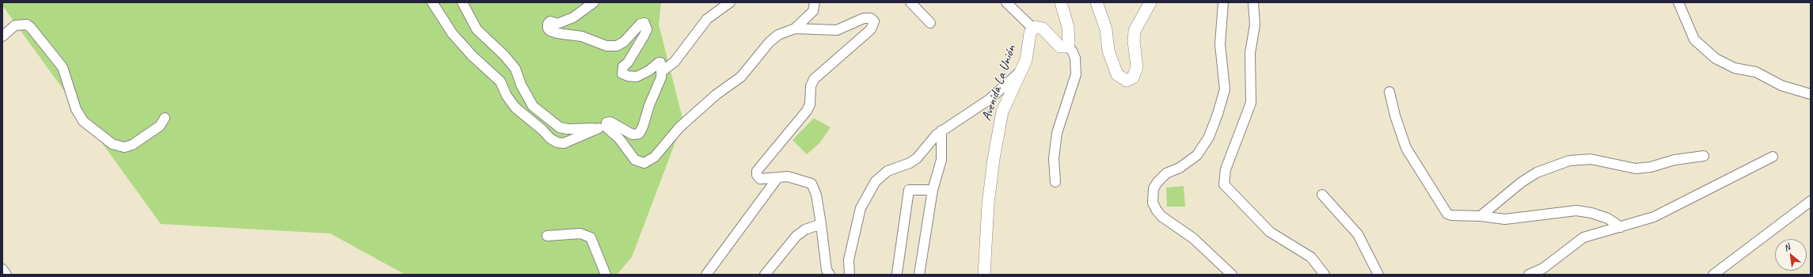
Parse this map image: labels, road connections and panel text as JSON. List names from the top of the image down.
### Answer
{
  "streets": {
    "main road": ["Avenida La Unión"]
  },
  "north": "top left"
}
